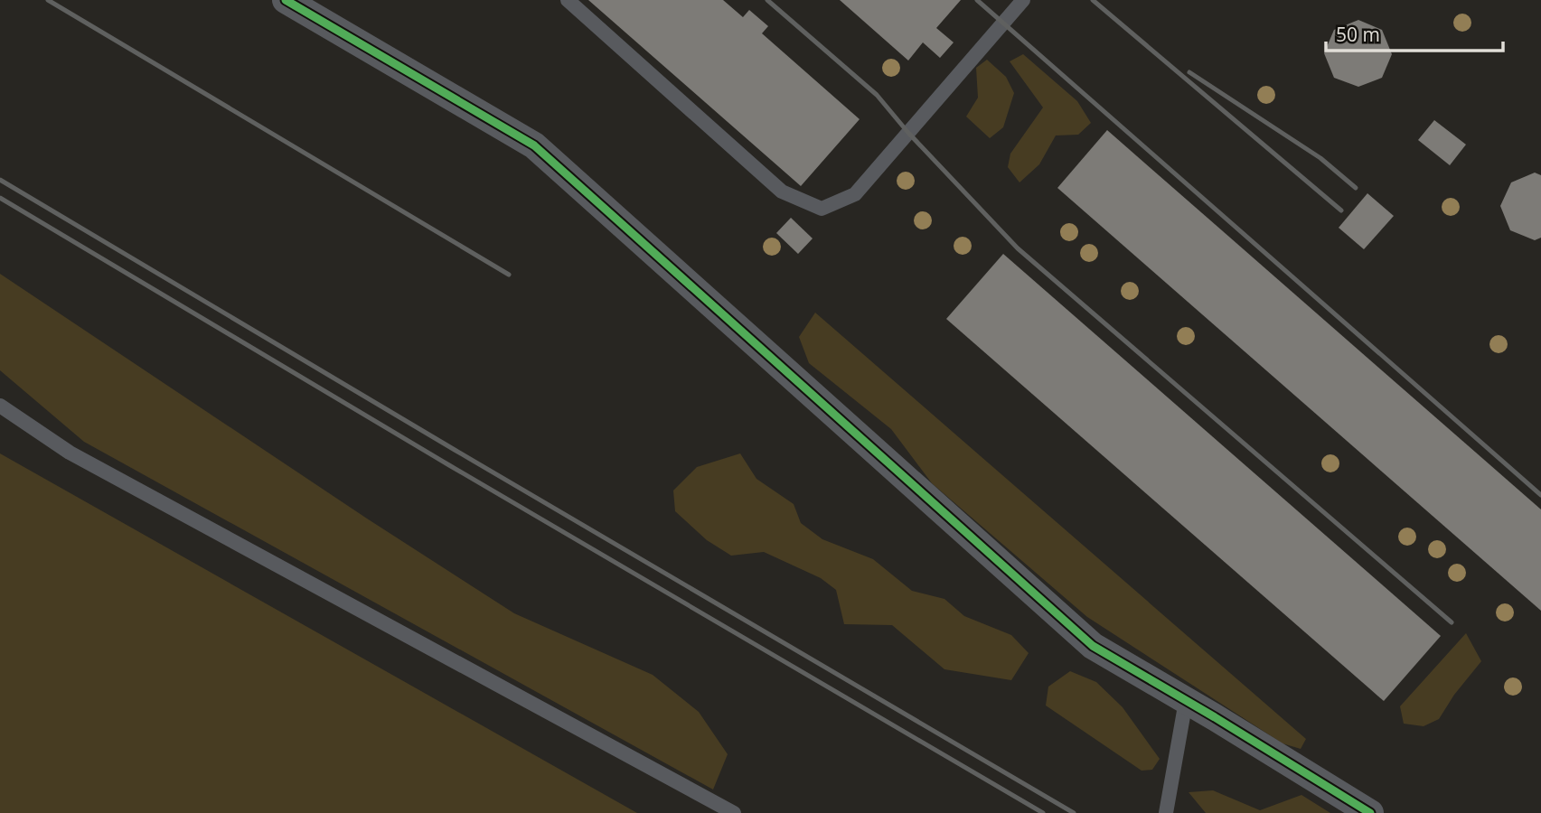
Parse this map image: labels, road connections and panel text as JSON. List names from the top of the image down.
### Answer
{
  "scale_bar": "50 m"
}
